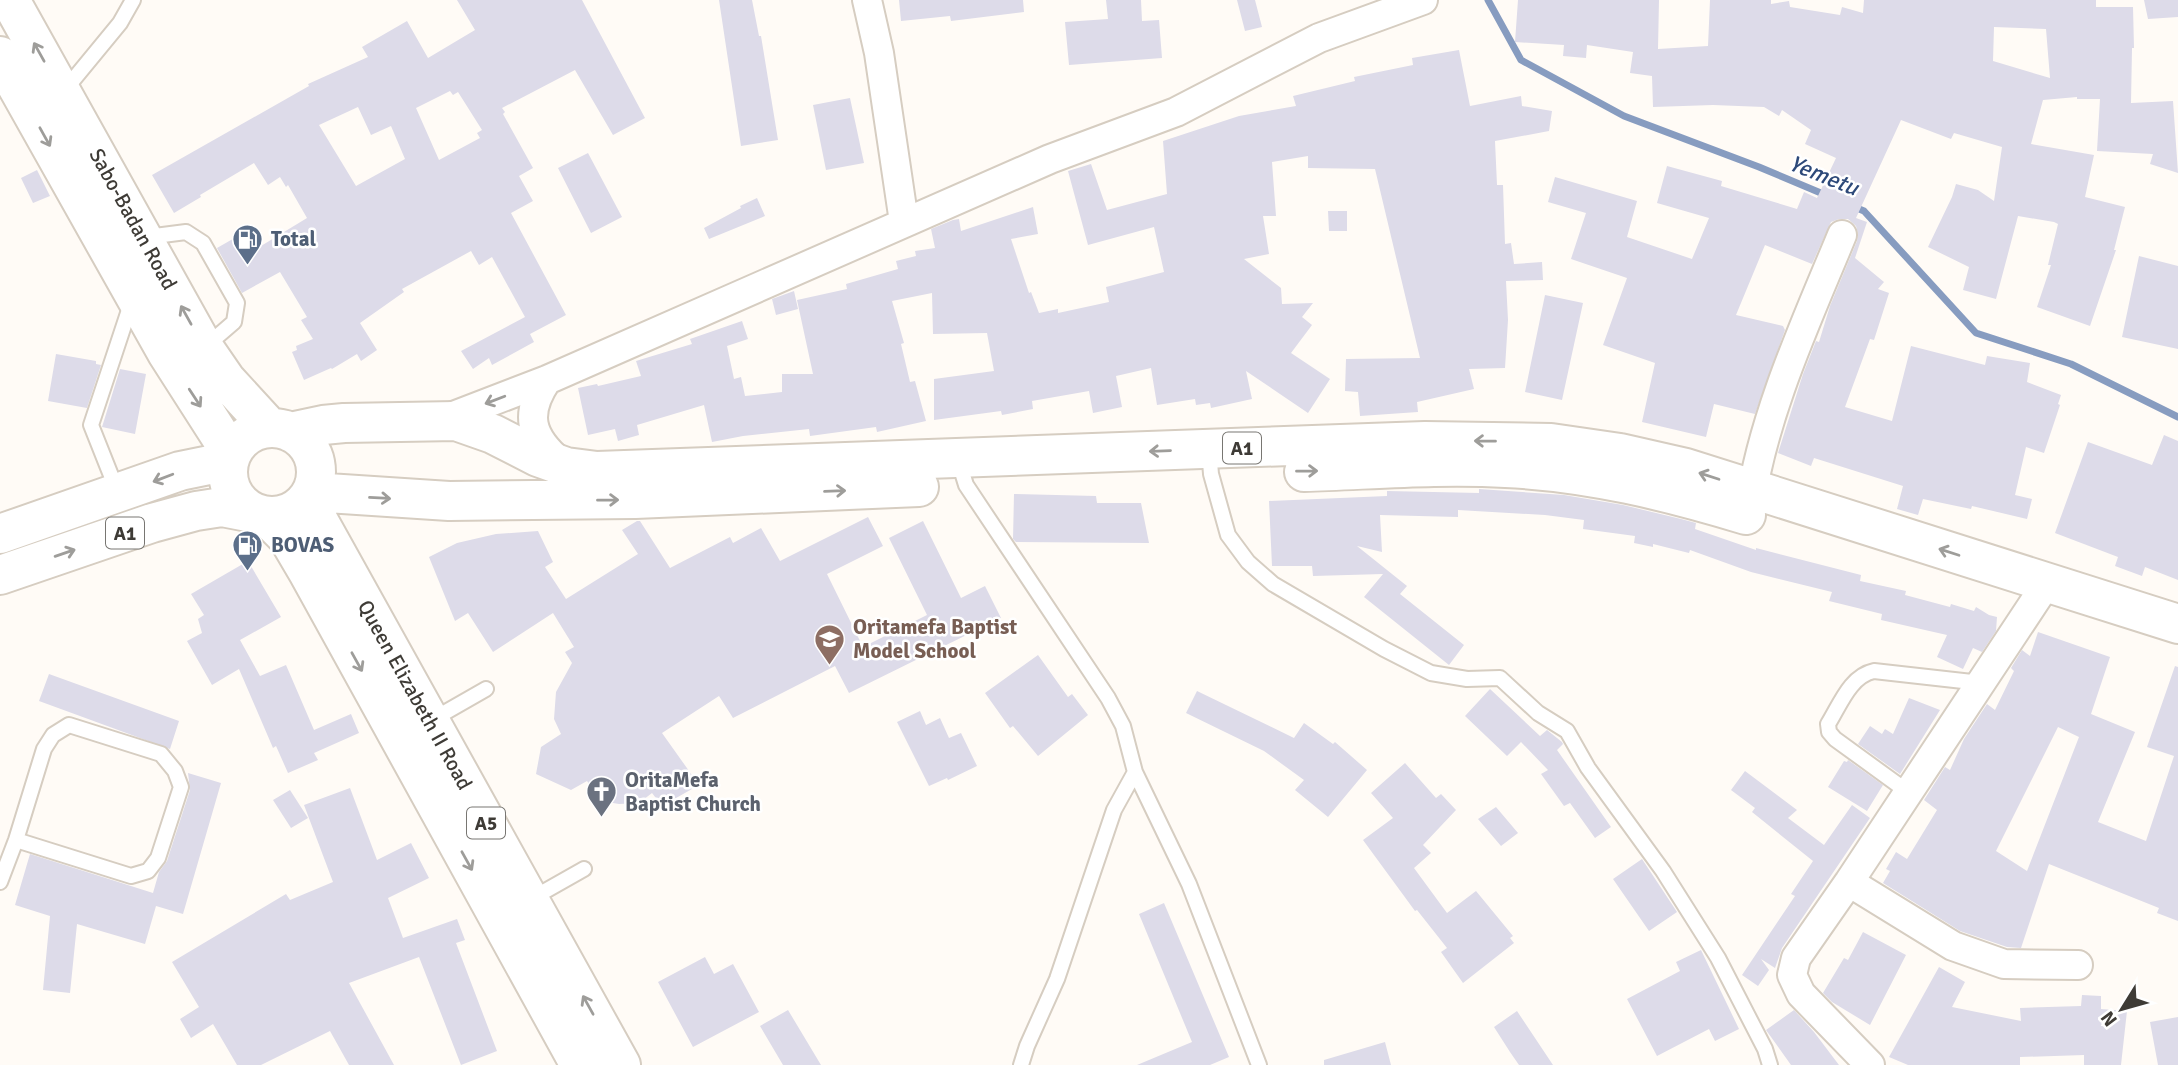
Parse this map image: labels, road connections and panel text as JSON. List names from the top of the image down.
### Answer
{
  "streets": {
    "highway": [
      "Sabo-Badan Road",
      "A1",
      "Queen Elizabeth II Road",
      "A5"
    ]
  },
  "crossings": [
    ["Sabo-Badan Road", "A1"],
    ["Sabo-Badan Road", "A5"],
    ["A1", "A5"],
    ["Queen Elizabeth II Road", "A5"]
  ],
  "water": ["Yemetu"],
  "places": {
    "fuel station": ["Total", "BOVAS"],
    "school or university": ["Oritamefa Baptist Model School"],
    "church": ["OritaMefa Baptist Church"]
  },
  "north": "bottom left"
}
